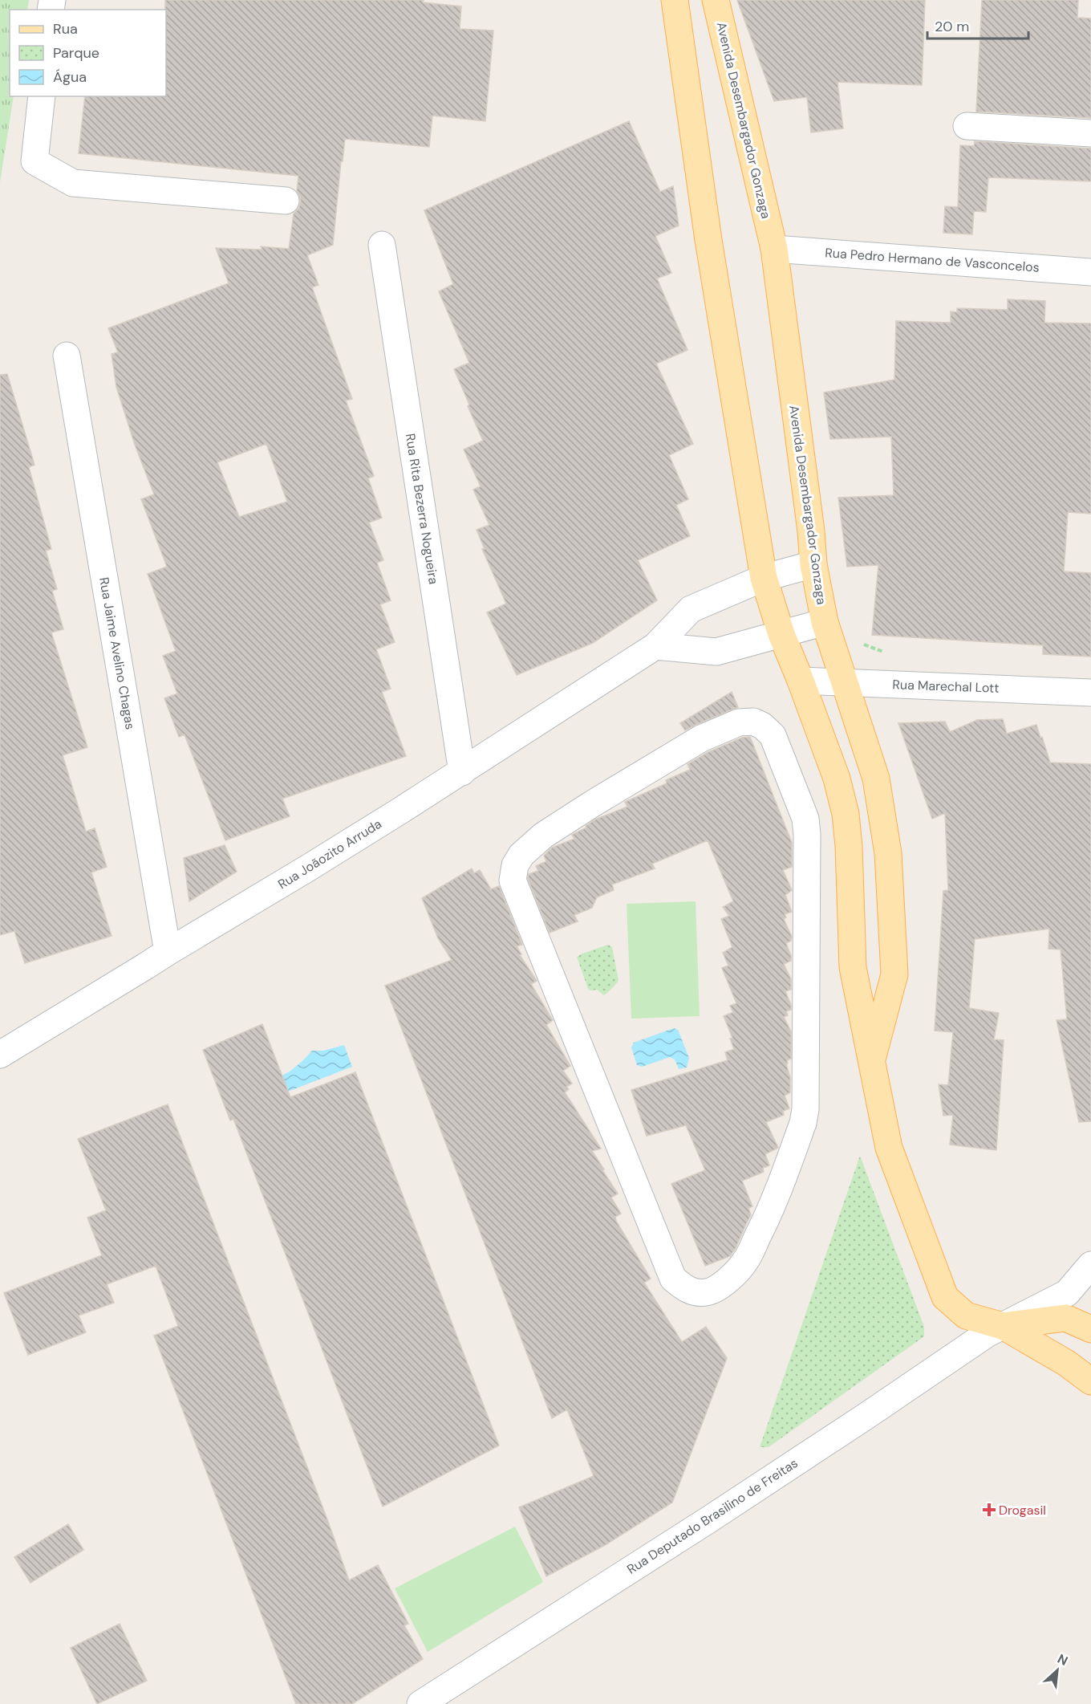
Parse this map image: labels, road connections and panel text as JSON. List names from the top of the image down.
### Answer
{
  "streets": {
    "main road": ["Avenida Desembargador Gonzaga"],
    "street": [
      "Rua Pedro Hermano de Vasconcelos",
      "Rua Rita Bezerra Nogueira",
      "Rua Jaime Avelino Chagas",
      "Rua Marechal Lott",
      "Rua Joãozito Arruda",
      "Rua Deputado Brasilino de Freitas"
    ]
  },
  "crossings": [
    ["Avenida Desembargador Gonzaga", "Rua Pedro Hermano de Vasconcelos"],
    ["Avenida Desembargador Gonzaga", "Rua Marechal Lott"],
    ["Avenida Desembargador Gonzaga", "Rua Joãozito Arruda"],
    ["Avenida Desembargador Gonzaga", "Rua Deputado Brasilino de Freitas"],
    ["Rua Rita Bezerra Nogueira", "Rua Joãozito Arruda"],
    ["Rua Jaime Avelino Chagas", "Rua Joãozito Arruda"]
  ],
  "places": {
    "health": ["Drogasil"]
  },
  "legend": ["Rua", "Parque", "Água"],
  "scale_bar": "20 m",
  "north": "top right"
}
